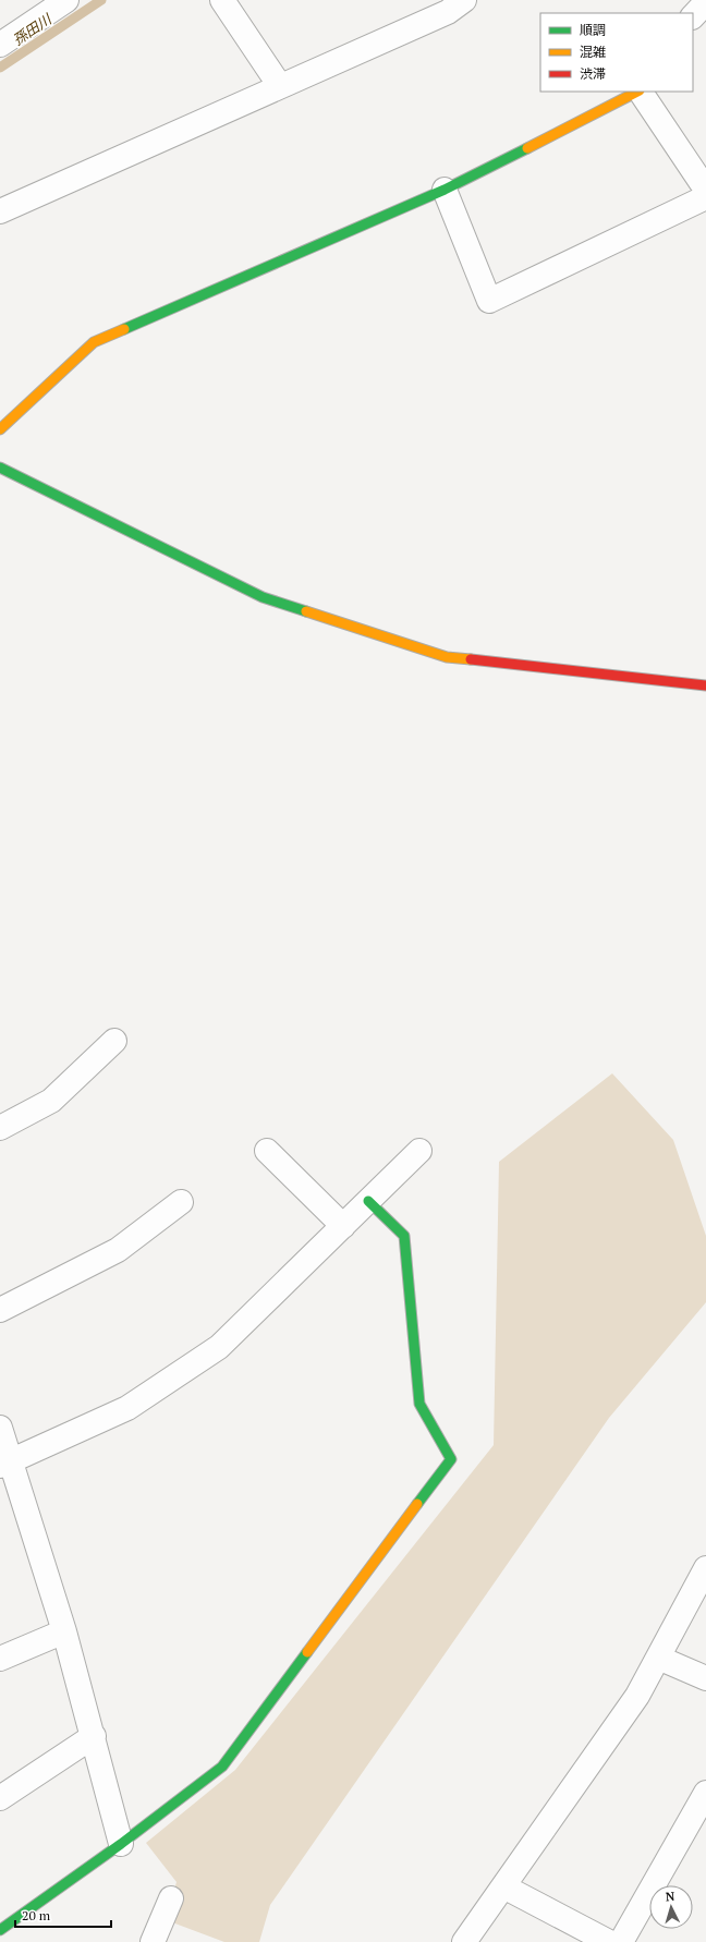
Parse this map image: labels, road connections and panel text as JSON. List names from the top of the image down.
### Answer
{
  "water": ["孫田川"],
  "legend": ["順調", "混雑", "渋滞"],
  "scale_bar": "20 m",
  "north": "top"
}
